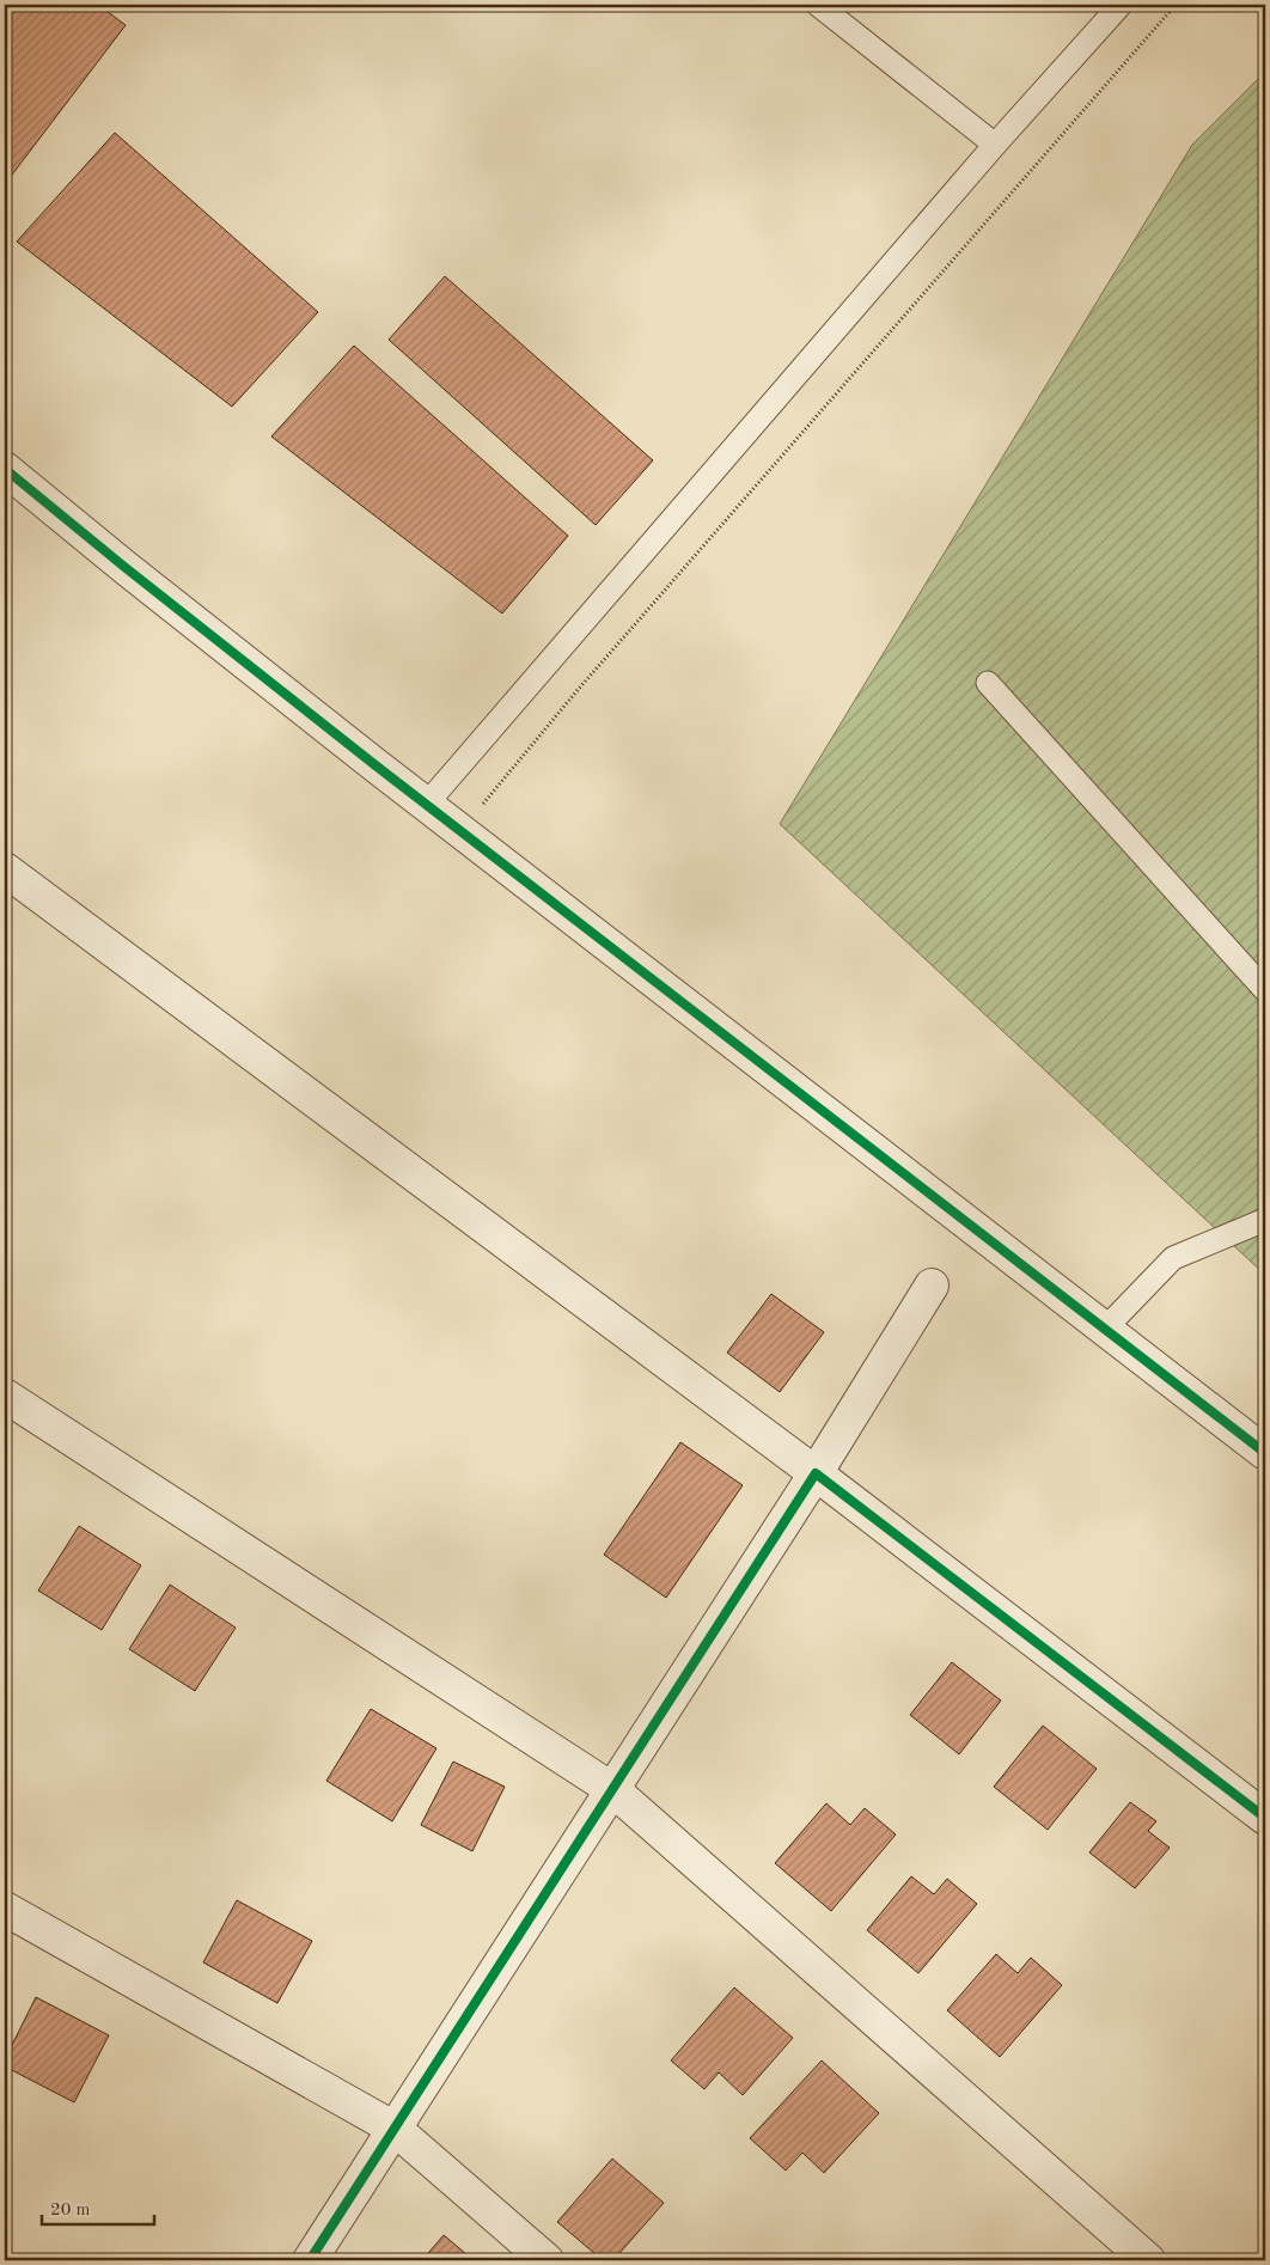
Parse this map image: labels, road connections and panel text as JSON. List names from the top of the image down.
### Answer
{
  "scale_bar": "20 m"
}
